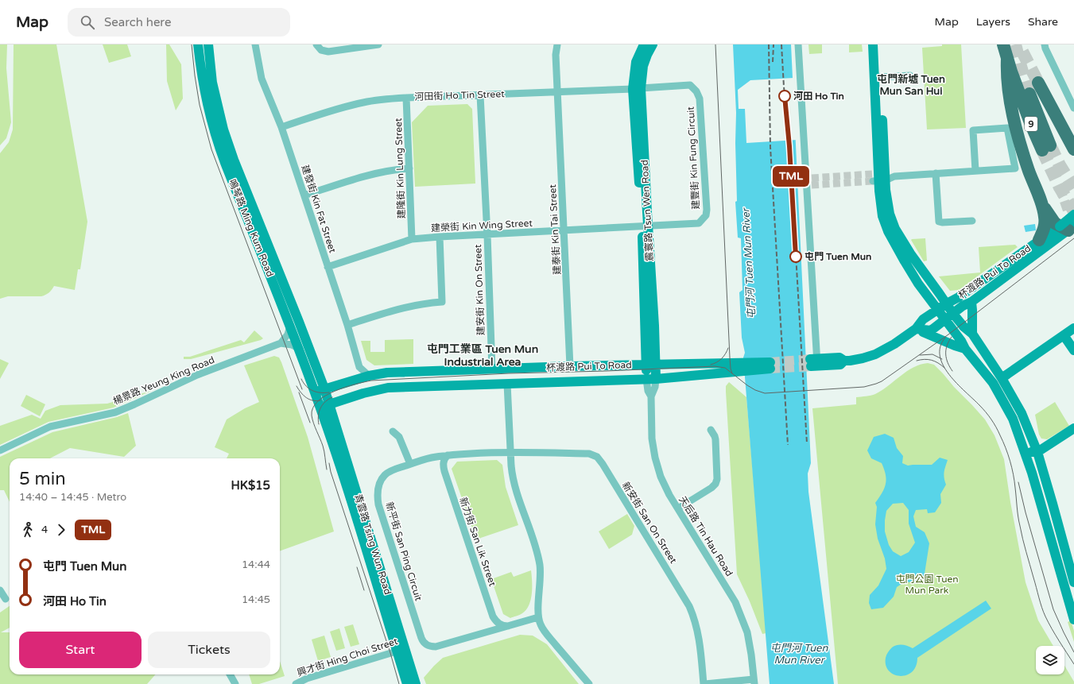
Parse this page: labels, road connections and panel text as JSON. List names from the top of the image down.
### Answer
{
  "streets": {
    "highway": ["9"],
    "main road": [
      "震寰路 Tsun Wen Road",
      "鳴琴路 Ming Kum Road",
      "杯渡路 Pui To Road",
      "青雲路 Tsing Wun Road"
    ],
    "street": [
      "河田街 Ho Tin Street",
      "建豐街 Kin Fung Circuit",
      "建隆街 Kin Lung Street",
      "建發街 Kin Fat Street",
      "建榮街 Kin Wing Street",
      "建泰街 Kin Tai Street",
      "建安街 Kin On Street",
      "楊景路 Yeung King Road",
      "新安街 San On Street",
      "天后路 Tin Hau Road",
      "新力街 San Lik Street",
      "新平街 San Ping Circuit",
      "興才街 Hing Choi Street"
    ]
  },
  "crossings": [
    ["河田街 Ho Tin Street", "建豐街 Kin Fung Circuit"],
    ["河田街 Ho Tin Street", "建隆街 Kin Lung Street"],
    ["河田街 Ho Tin Street", "建發街 Kin Fat Street"],
    ["河田街 Ho Tin Street", "震寰路 Tsun Wen Road"],
    ["河田街 Ho Tin Street", "建泰街 Kin Tai Street"],
    ["河田街 Ho Tin Street", "建安街 Kin On Street"],
    ["建豐街 Kin Fung Circuit", "震寰路 Tsun Wen Road"],
    ["建豐街 Kin Fung Circuit", "建榮街 Kin Wing Street"],
    ["建隆街 Kin Lung Street", "建榮街 Kin Wing Street"],
    ["建發街 Kin Fat Street", "建榮街 Kin Wing Street"],
    ["建發街 Kin Fat Street", "杯渡路 Pui To Road"],
    ["震寰路 Tsun Wen Road", "建榮街 Kin Wing Street"],
    ["震寰路 Tsun Wen Road", "杯渡路 Pui To Road"],
    ["震寰路 Tsun Wen Road", "天后路 Tin Hau Road"],
    ["建榮街 Kin Wing Street", "建泰街 Kin Tai Street"],
    ["建榮街 Kin Wing Street", "建安街 Kin On Street"],
    ["鳴琴路 Ming Kum Road", "杯渡路 Pui To Road"],
    ["鳴琴路 Ming Kum Road", "青雲路 Tsing Wun Road"],
    ["建泰街 Kin Tai Street", "杯渡路 Pui To Road"],
    ["杯渡路 Pui To Road", "建安街 Kin On Street"],
    ["杯渡路 Pui To Road", "天后路 Tin Hau Road"],
    ["杯渡路 Pui To Road", "青雲路 Tsing Wun Road"],
    ["新安街 San On Street", "新平街 San Ping Circuit"],
    ["新力街 San Lik Street", "新平街 San Ping Circuit"],
    ["青雲路 Tsing Wun Road", "興才街 Hing Choi Street"]
  ],
  "districts": ["屯門新墟 Tuen Mun San Hui", "屯門工業區 Tuen Mun Industrial Area"],
  "water": ["屯門河 Tuen Mun River"],
  "parks": ["屯門公園 Tuen Mun Park"],
  "places": ["河田 Ho Tin", "屯門 Tuen Mun"],
  "lines": ["metro line TML"],
  "page": {
    "header": "Map",
    "search": "Search here",
    "nav": ["Map", "Layers", "Share"],
    "on_map": "TML",
    "heading": ["5 min", "14:40 – 14:45 · Metro", "HK$15"],
    "legs": ["4", "TML"],
    "list": [
      {
        "name": "屯門 Tuen Mun",
        "value": "14:44"
      },
      {
        "name": "河田 Ho Tin",
        "value": "14:45"
      }
    ],
    "buttons": ["Start", "Tickets"]
  }
}
